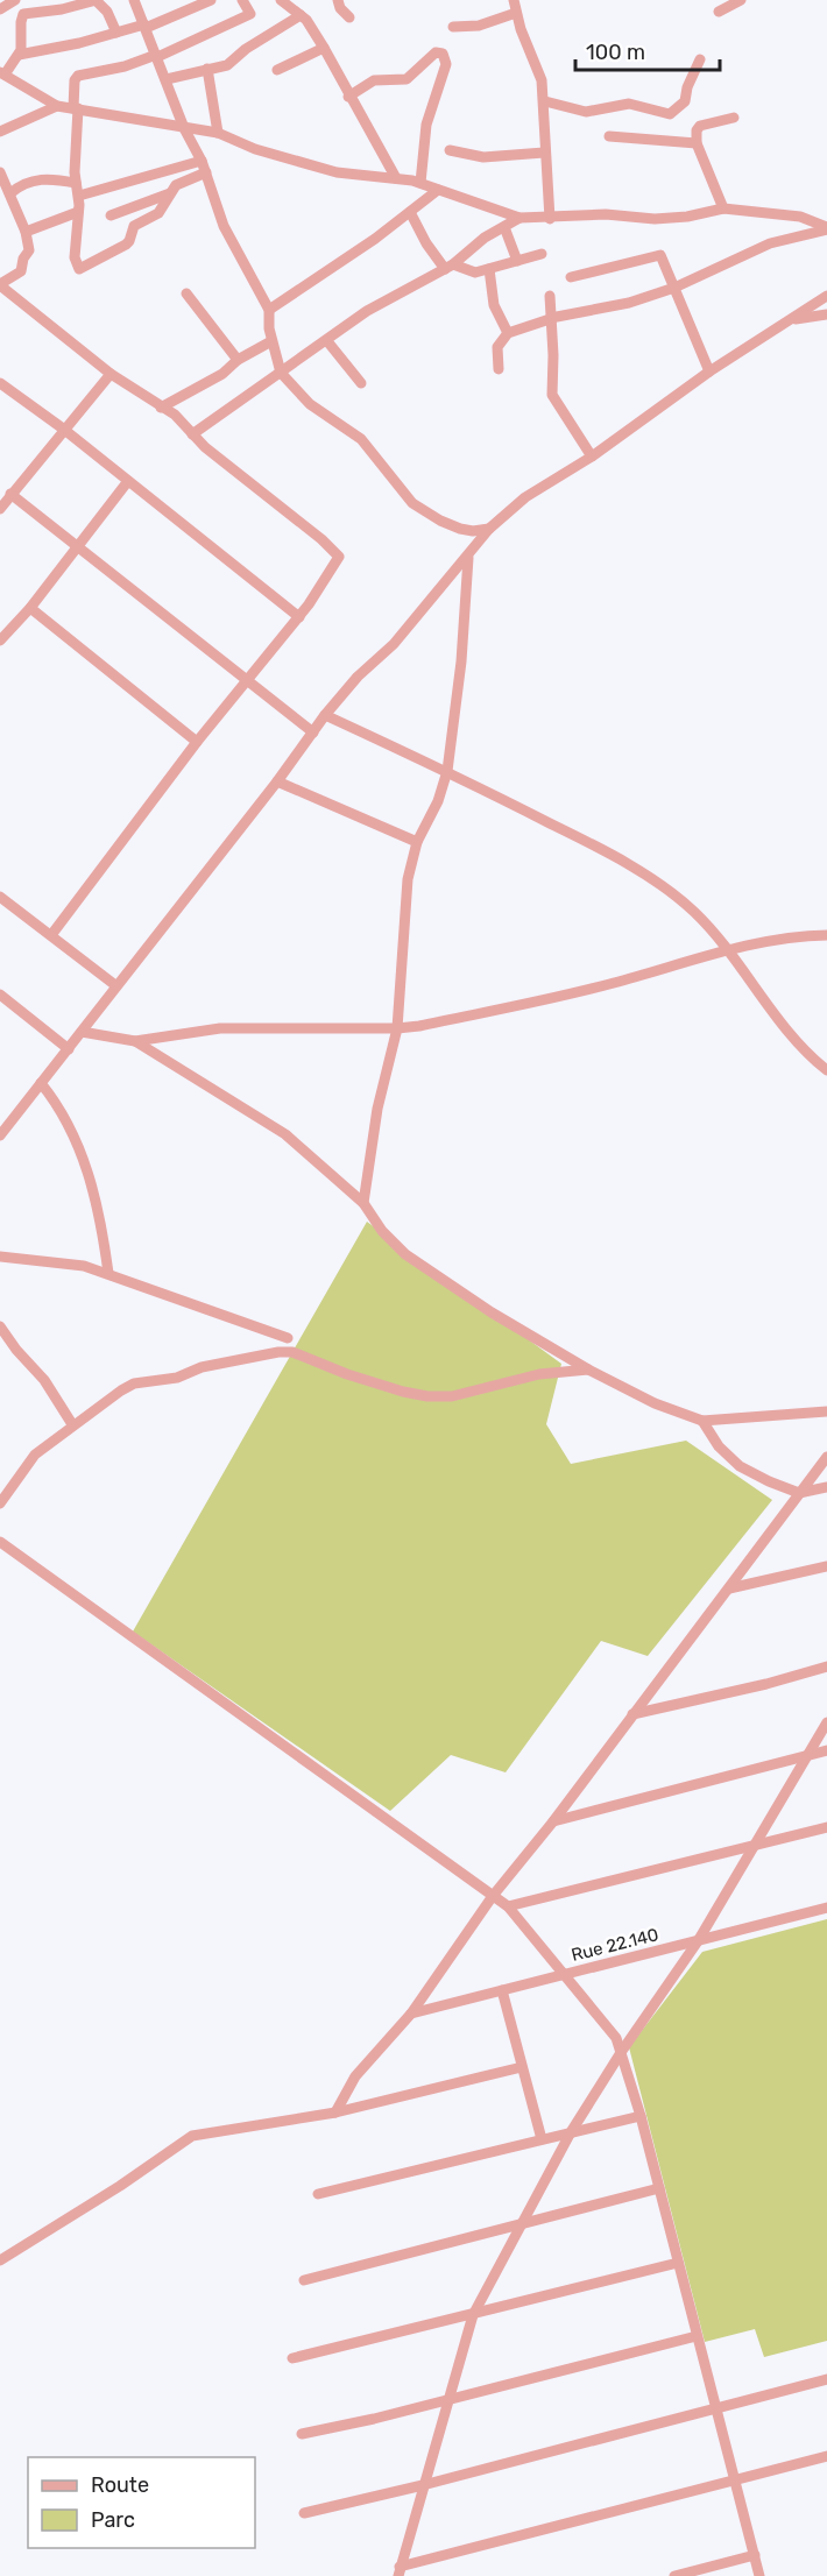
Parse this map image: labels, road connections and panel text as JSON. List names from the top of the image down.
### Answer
{
  "streets": {
    "street": ["Rue 22.140"]
  },
  "legend": ["Route", "Parc"],
  "scale_bar": "100 m"
}
